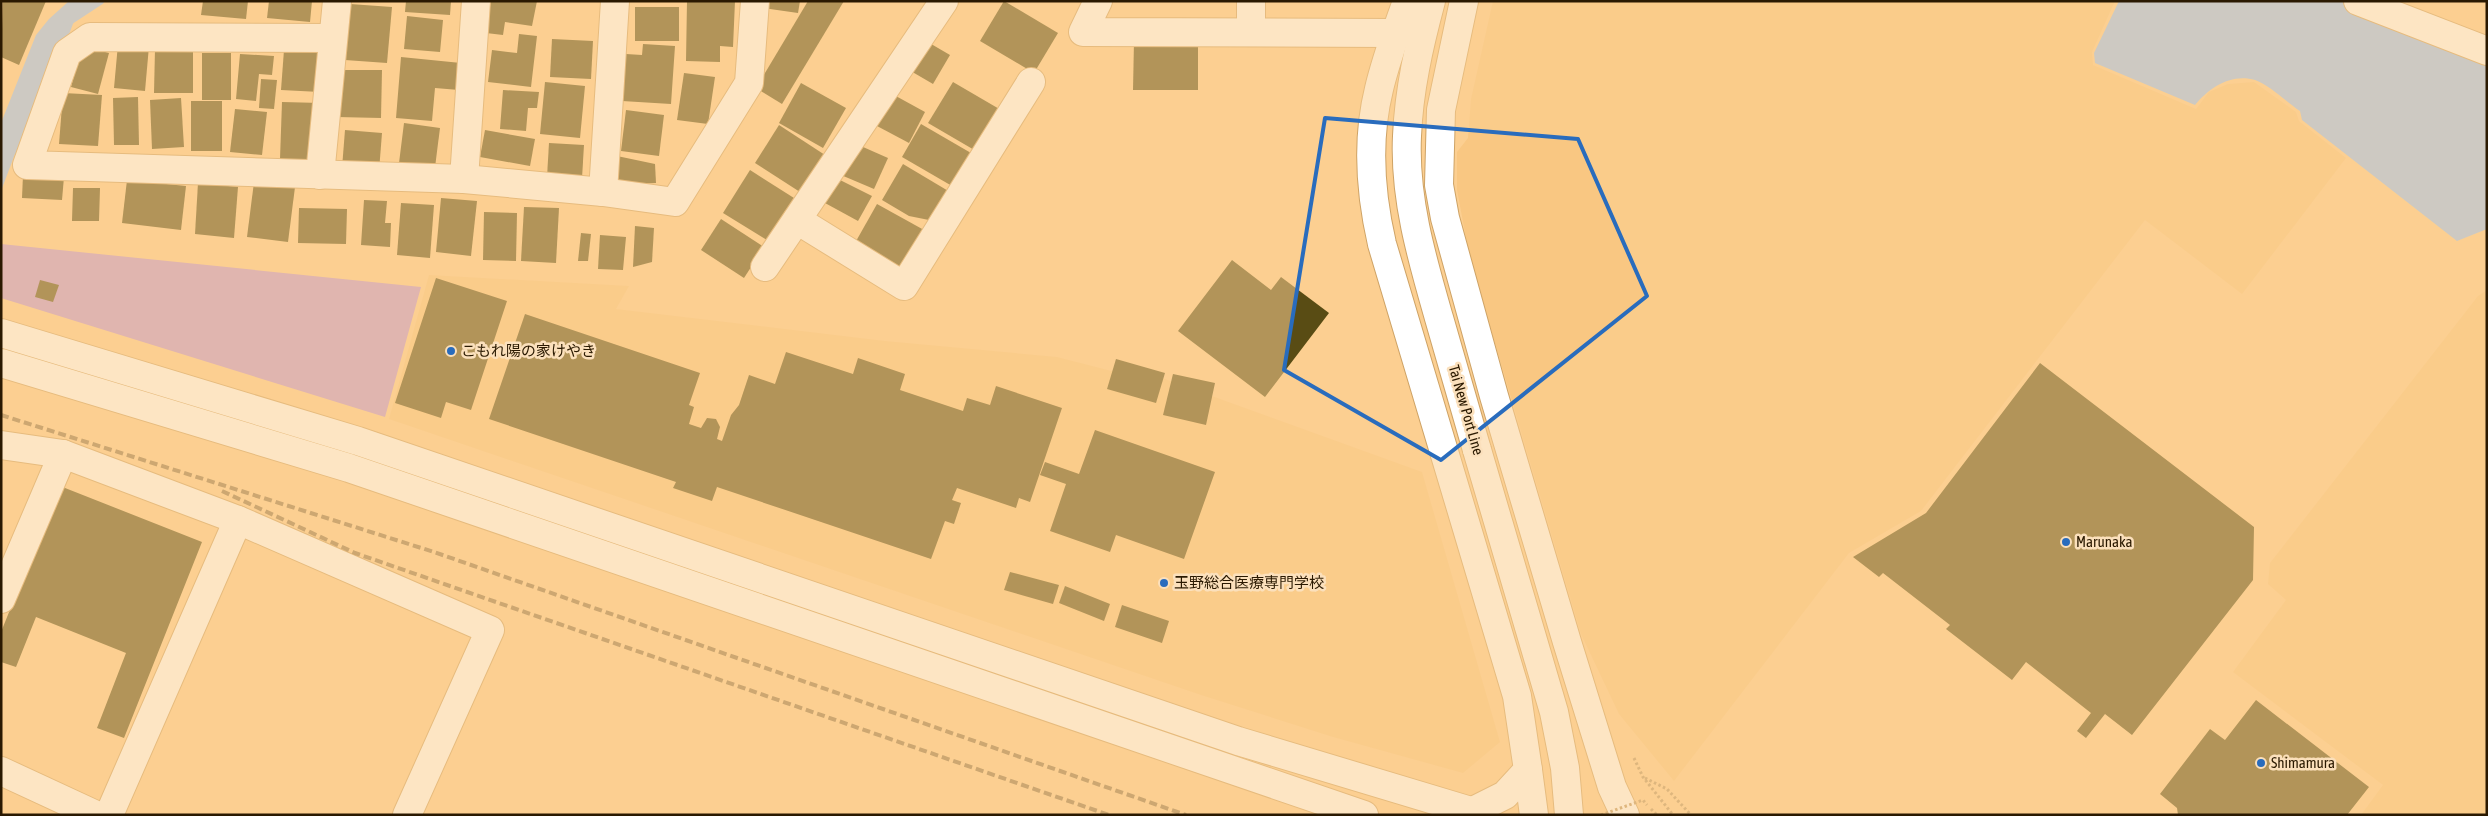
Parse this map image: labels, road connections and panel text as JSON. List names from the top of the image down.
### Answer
{
  "streets": {
    "street": ["Tai New Port Line"]
  },
  "places": [
    "こもれ陽の家けやき",
    "Marunaka",
    "玉野総合医療専門学校",
    "Shimamura"
  ]
}
